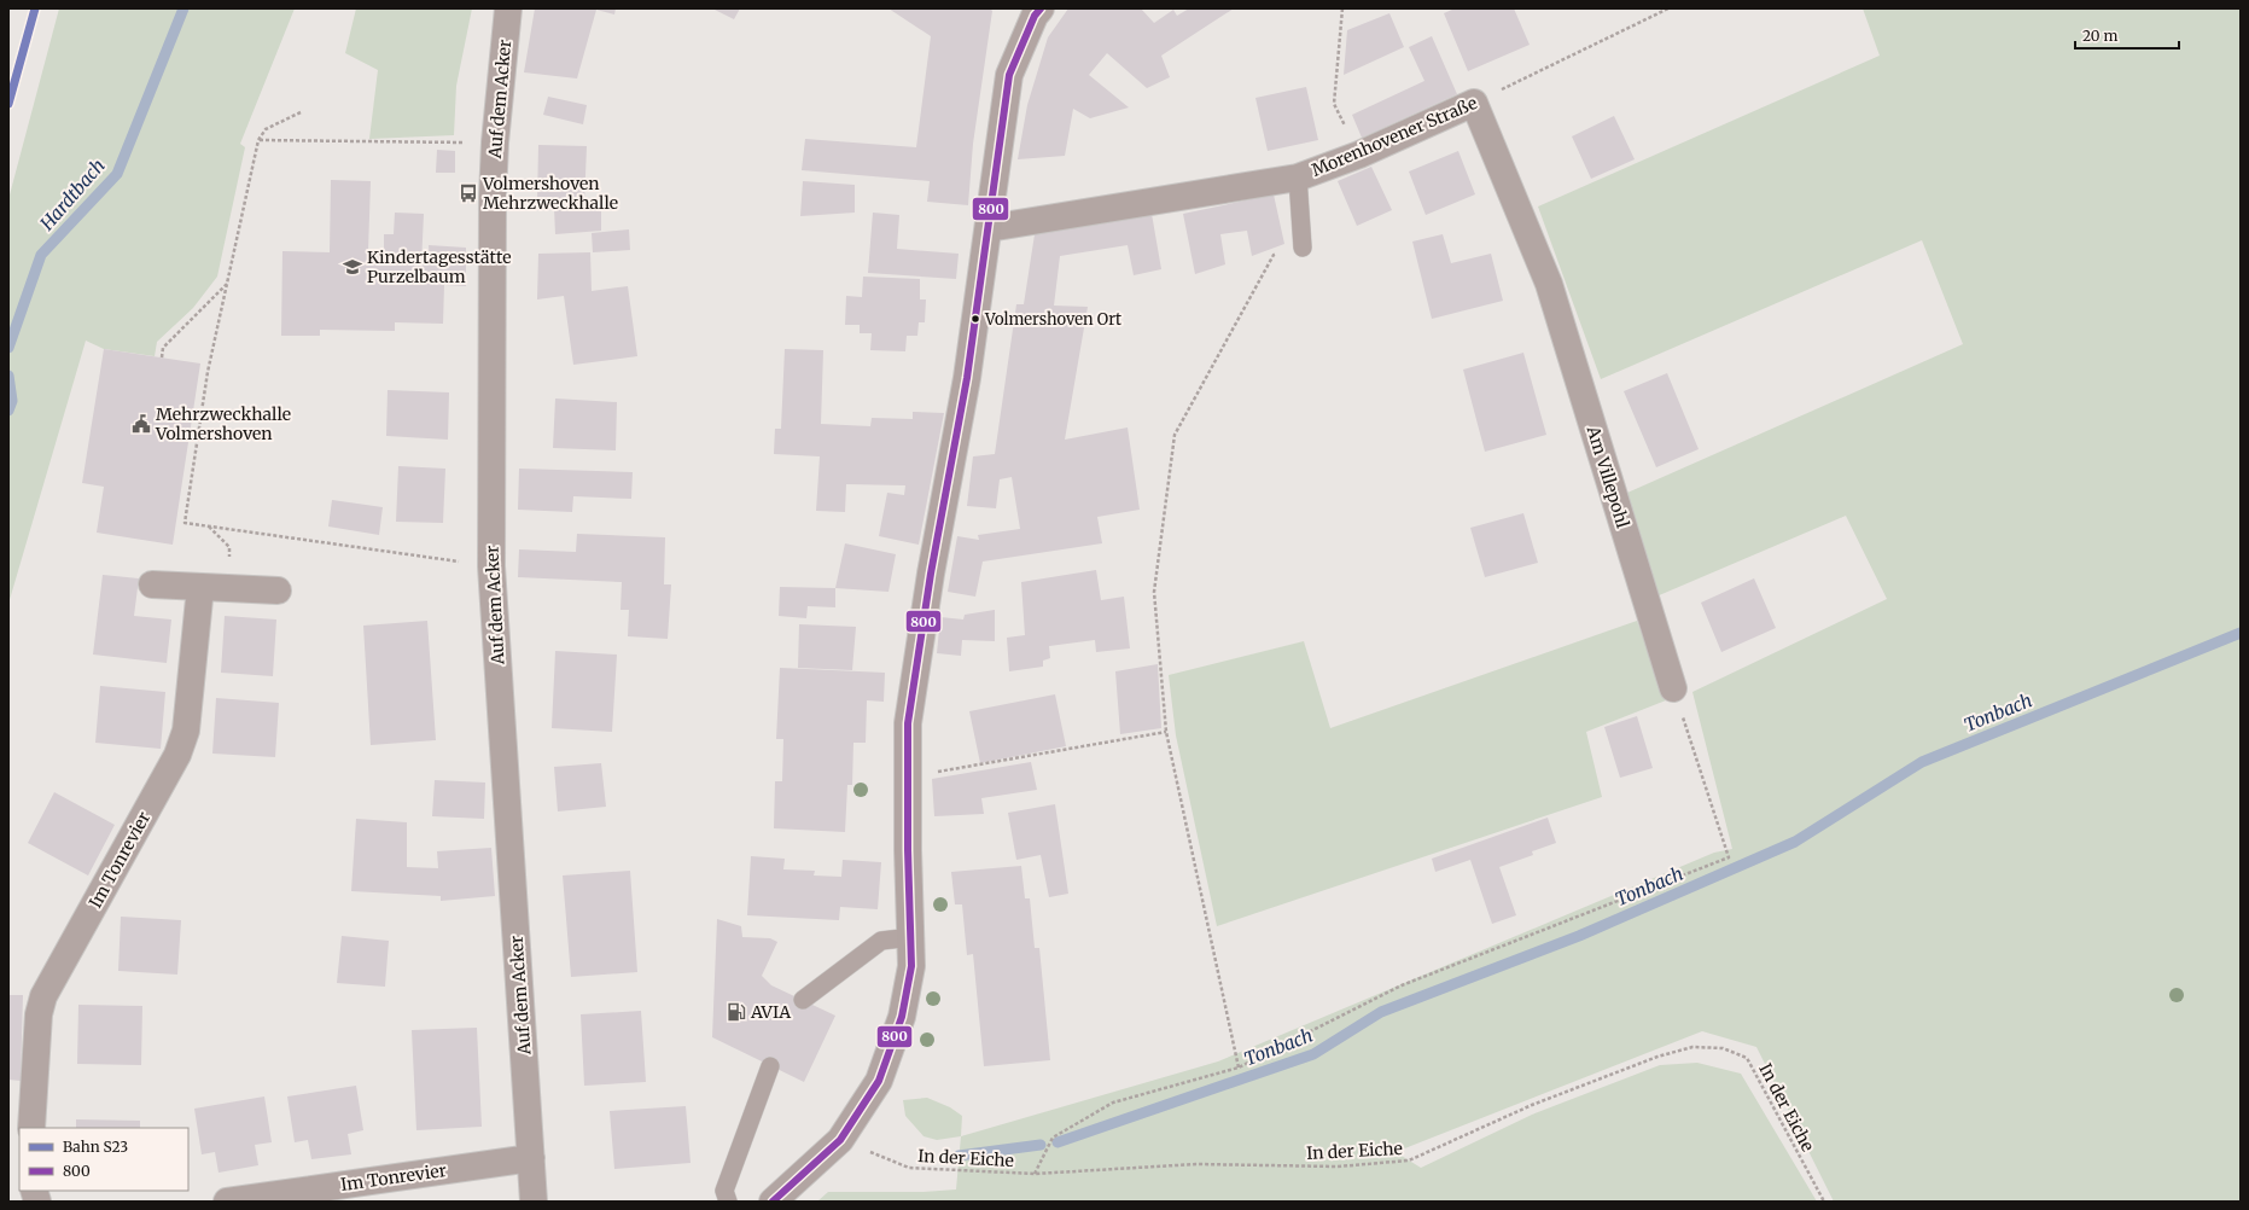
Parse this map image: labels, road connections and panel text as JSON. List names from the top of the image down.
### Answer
{
  "streets": {
    "street": [
      "Auf dem Acker",
      "Morenhovener Straße",
      "Am Villepohl",
      "Im Tonrevier"
    ],
    "path": ["In der Eiche"]
  },
  "crossings": [
    ["Auf dem Acker", "Im Tonrevier"],
    ["Morenhovener Straße", "Am Villepohl"]
  ],
  "water": ["Hardtbach", "Tonbach"],
  "places": {
    "bus stop": ["Volmershoven Mehrzweckhalle"],
    "school or university": ["Kindertagesstätte Purzelbaum"],
    "other": ["Volmershoven Ort"],
    "public building": ["Mehrzweckhalle Volmershoven"],
    "fuel station": ["AVIA"]
  },
  "lines": ["rail line S23", "transit line 800"],
  "legend": ["Bahn S23", "800"],
  "scale_bar": "20 m"
}
